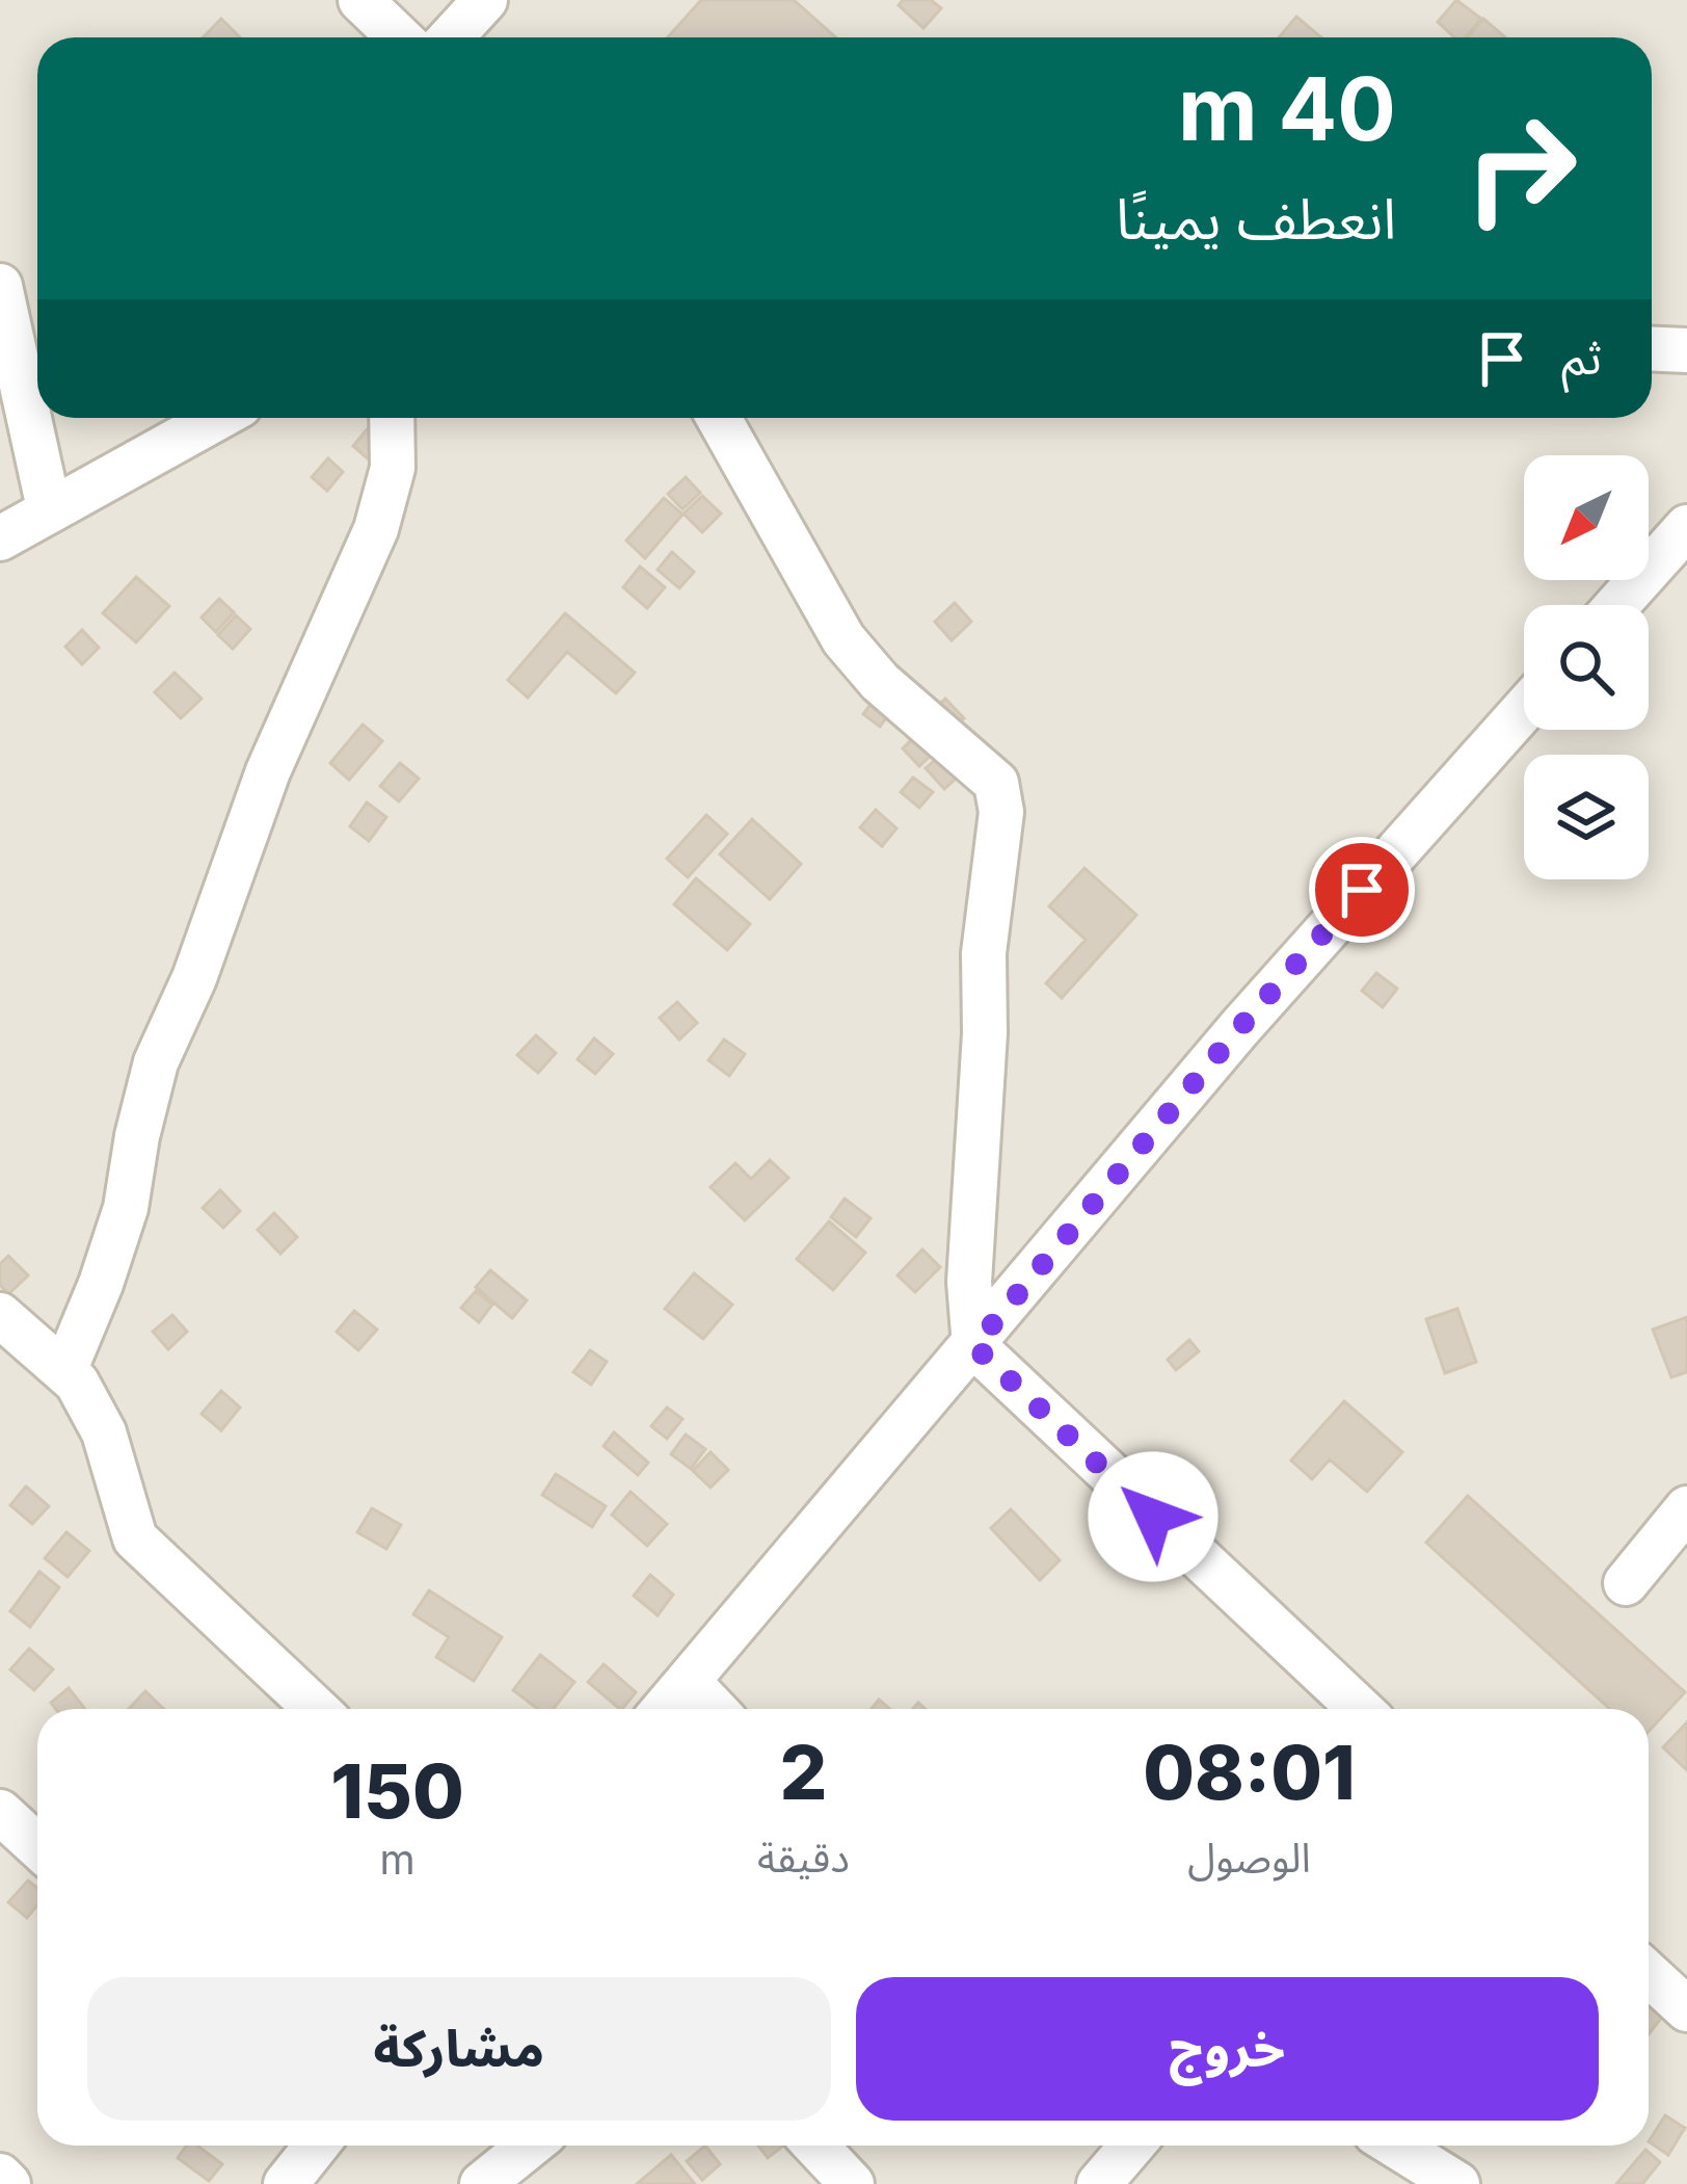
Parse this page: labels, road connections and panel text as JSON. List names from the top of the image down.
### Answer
{
  "north": "bottom left",
  "page": {
    "turn": ["40 m", "انعطف يمينًا"],
    "then": "ثم",
    "eta": [
      "08:01",
      "الوصول",
      "2",
      "دقيقة",
      "150",
      "m"
    ],
    "buttons": ["خروج", "مشاركة"]
  }
}
